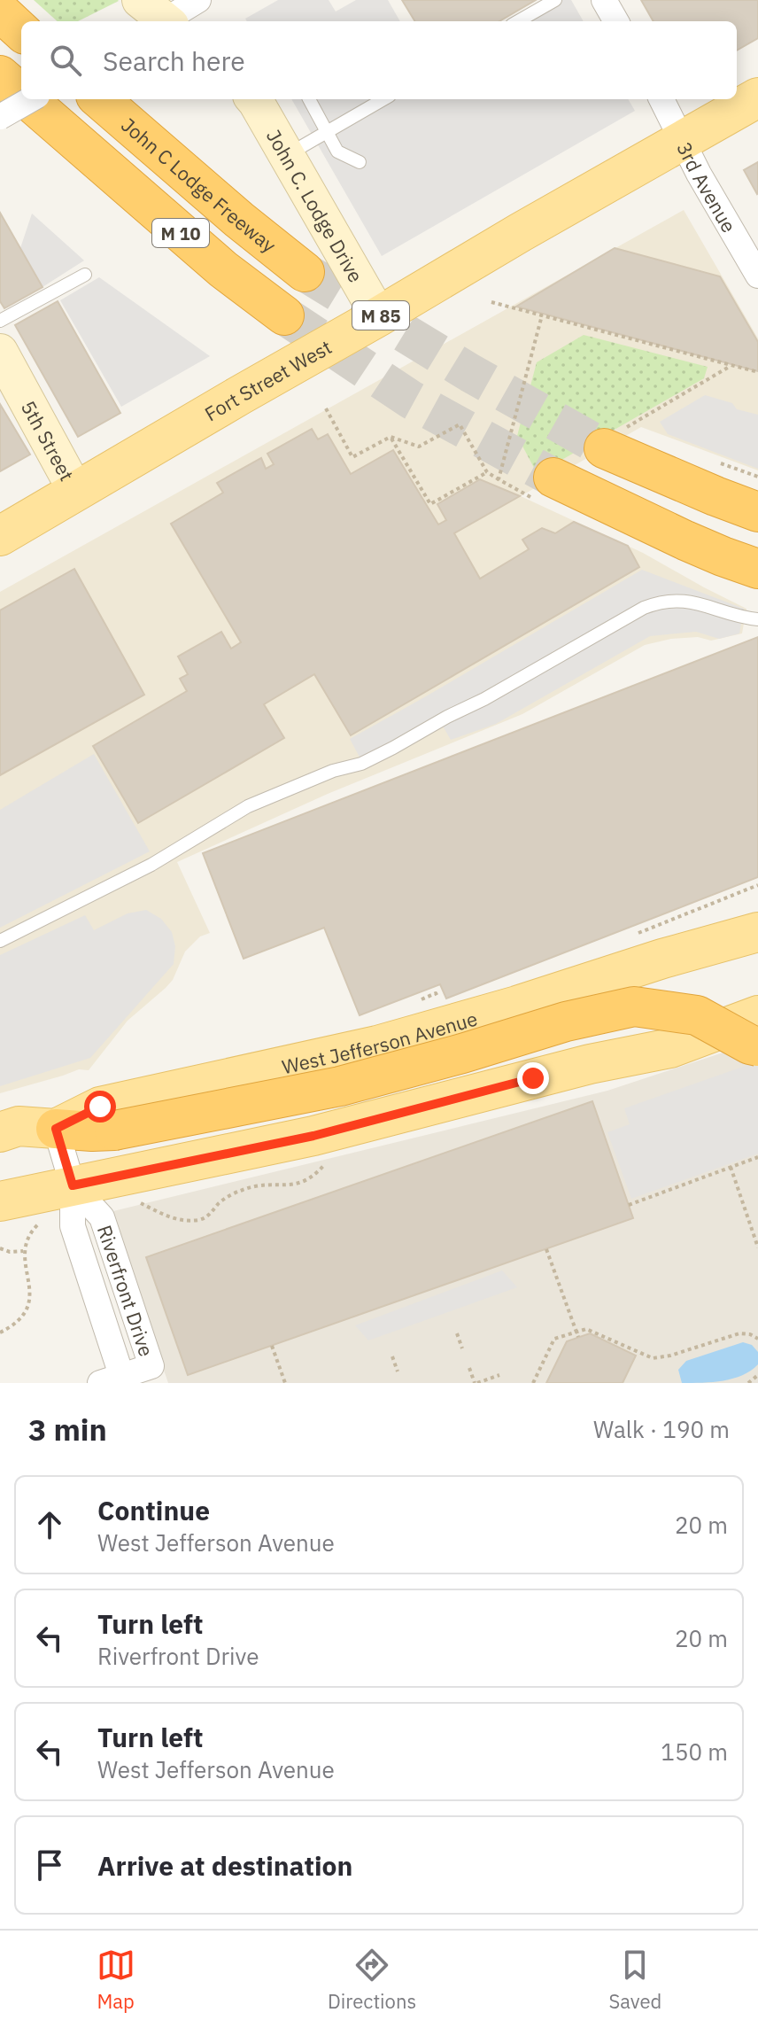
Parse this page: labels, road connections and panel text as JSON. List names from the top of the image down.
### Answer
{
  "streets": {
    "highway": ["John C Lodge Freeway", "M 10"],
    "main road": ["M 85", "Fort Street West", "West Jefferson Avenue"],
    "street": [
      "3rd Avenue",
      "John C. Lodge Drive",
      "5th Street",
      "Riverfront Drive"
    ]
  },
  "crossings": [
    ["3rd Avenue", "Fort Street West"],
    ["John C. Lodge Drive", "Fort Street West"],
    ["Fort Street West", "5th Street"],
    ["West Jefferson Avenue", "Riverfront Drive"]
  ],
  "page": {
    "search": "Search here",
    "heading": ["3 min", "Walk · 190 m"],
    "list": [
      ["Continue", "West Jefferson Avenue", "20 m"],
      ["Turn left", "Riverfront Drive", "20 m"],
      ["Turn left", "West Jefferson Avenue", "150 m"],
      "Arrive at destination"
    ],
    "nav": ["Map", "Directions", "Saved"]
  }
}
